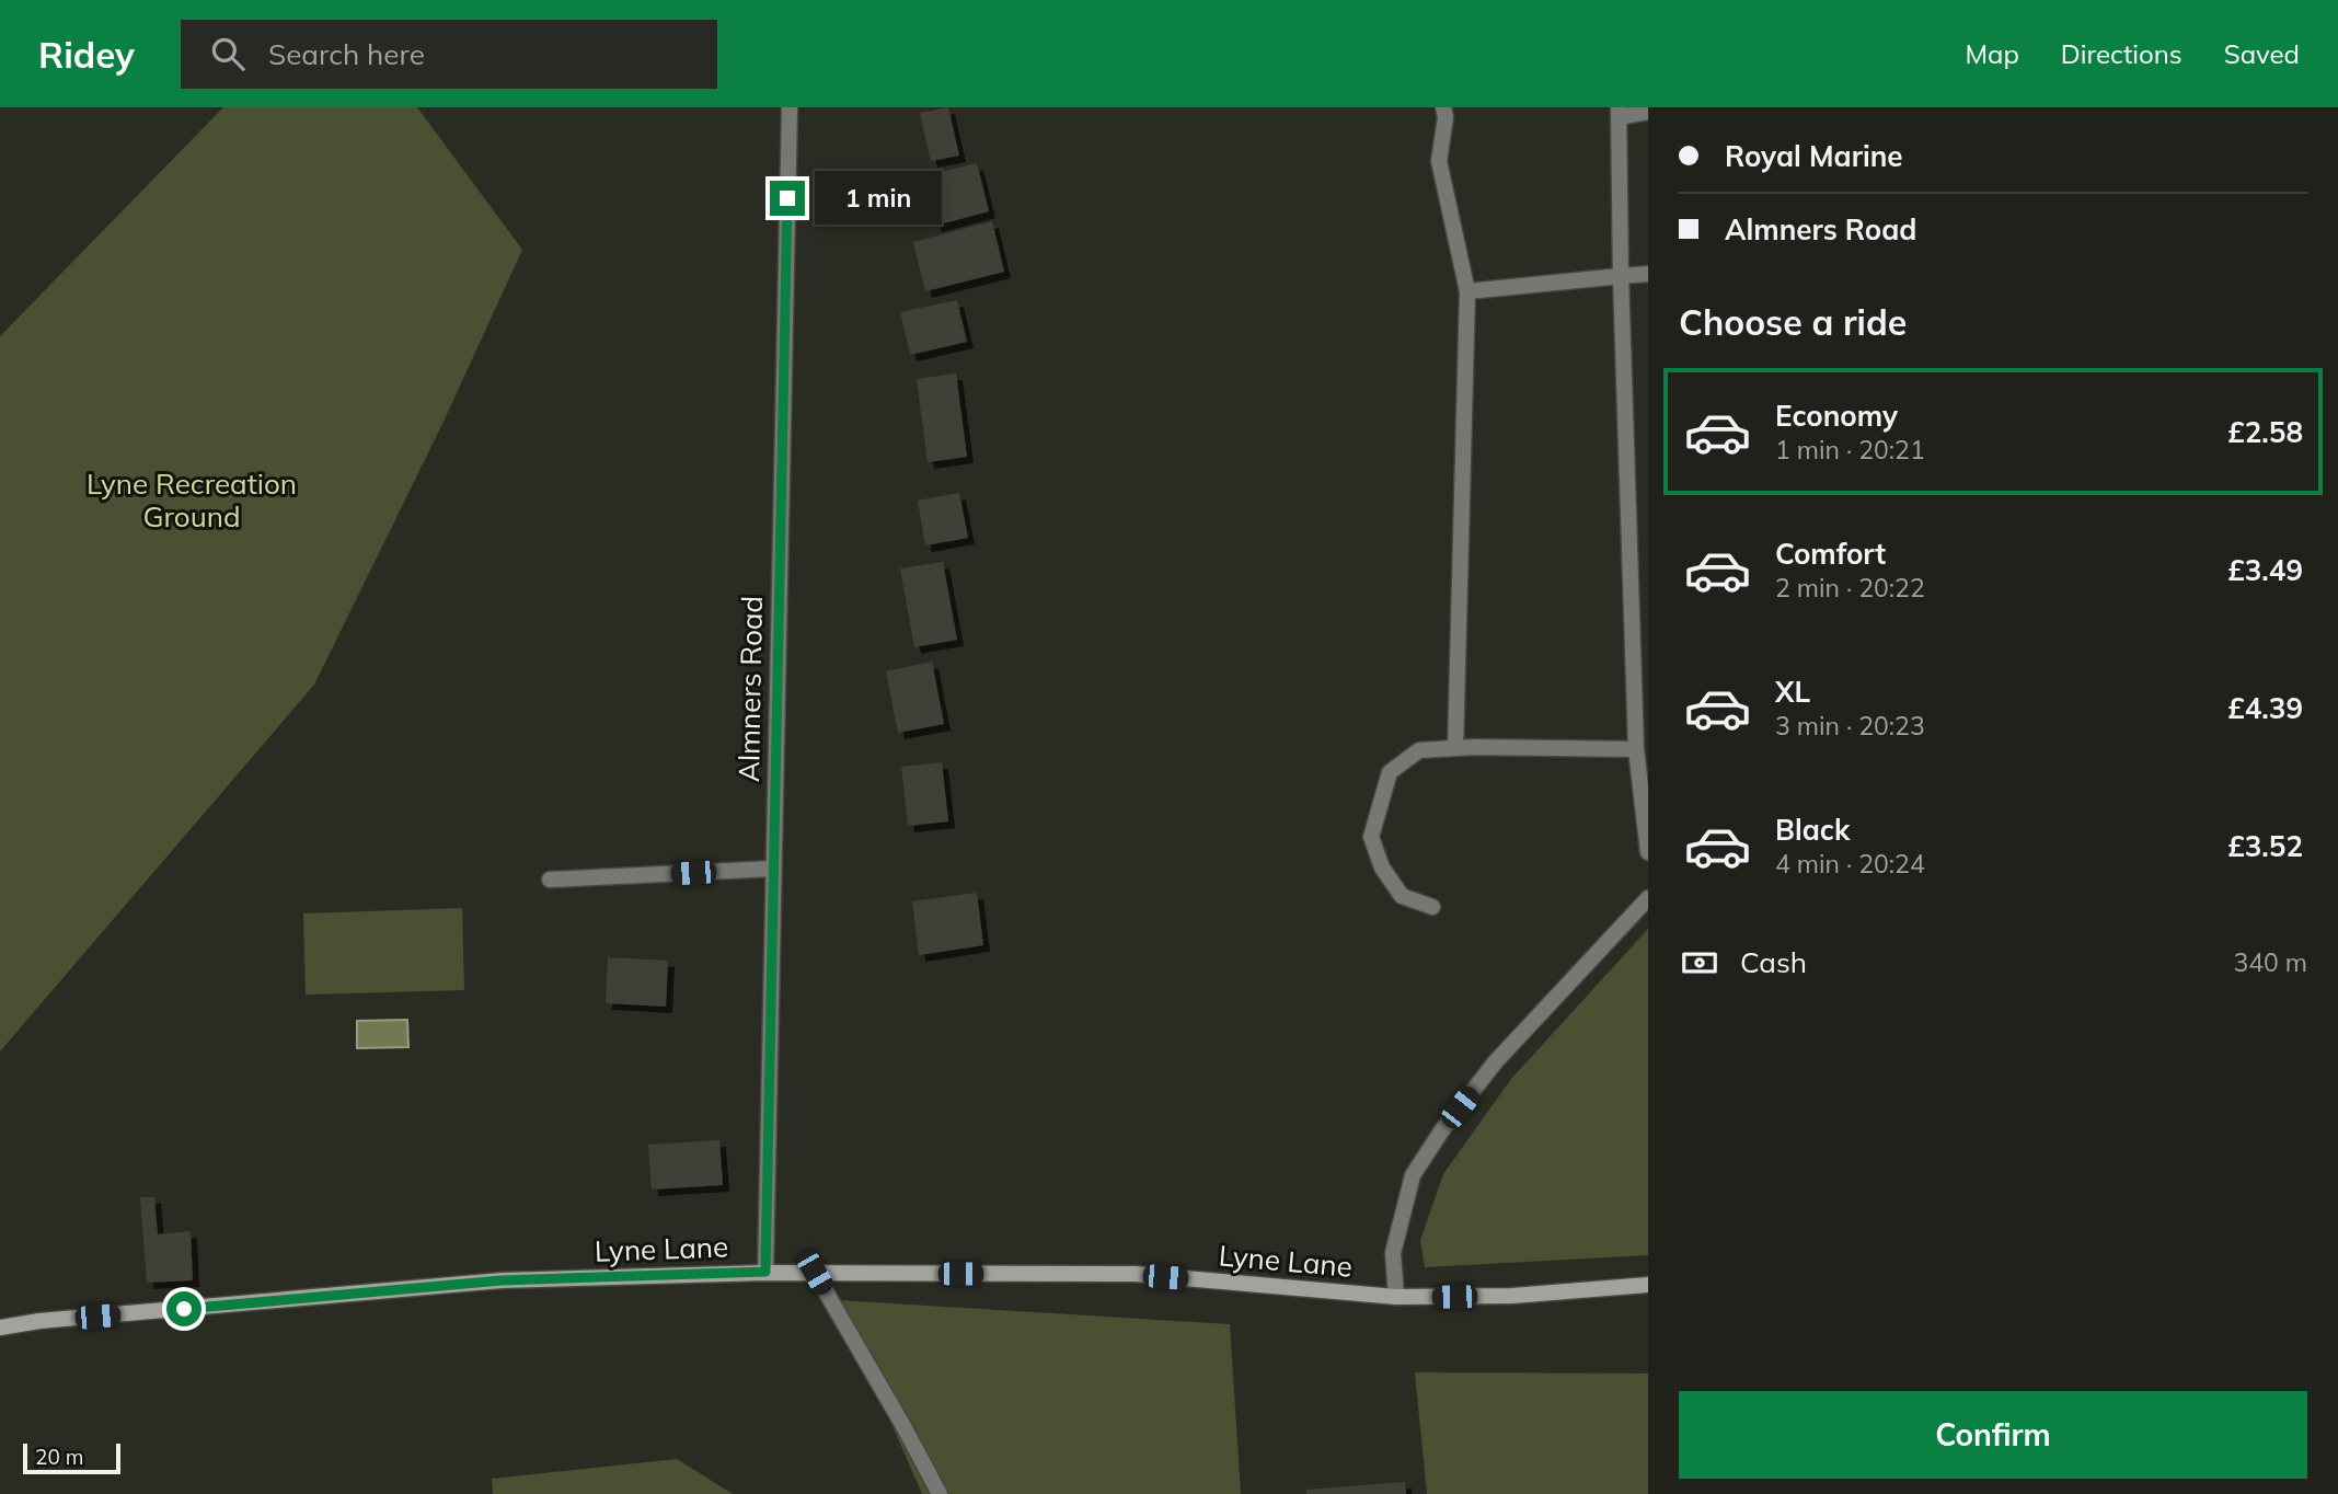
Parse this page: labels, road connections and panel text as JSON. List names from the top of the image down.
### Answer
{
  "streets": {
    "street": ["Almners Road", "Lyne Lane"]
  },
  "crossings": [
    ["Almners Road", "Lyne Lane"]
  ],
  "parks": ["Lyne Recreation Ground"],
  "scale_bar": "20 m",
  "page": {
    "header": "Ridey",
    "search": "Search here",
    "nav": ["Map", "Directions", "Saved"],
    "banner": ["Royal Marine", "Almners Road"],
    "bubble": "1 min",
    "heading": "Choose a ride",
    "list": [
      {
        "name": "Economy",
        "note": "1 min · 20:21",
        "value": "£2.58"
      },
      {
        "name": "Comfort",
        "note": "2 min · 20:22",
        "value": "£3.49"
      },
      {
        "name": "XL",
        "note": "3 min · 20:23",
        "value": "£4.39"
      },
      {
        "name": "Black",
        "note": "4 min · 20:24",
        "value": "£3.52"
      }
    ],
    "pay": ["Cash", "340 m"],
    "buttons": "Confirm",
    "scale": "20 m"
  }
}
